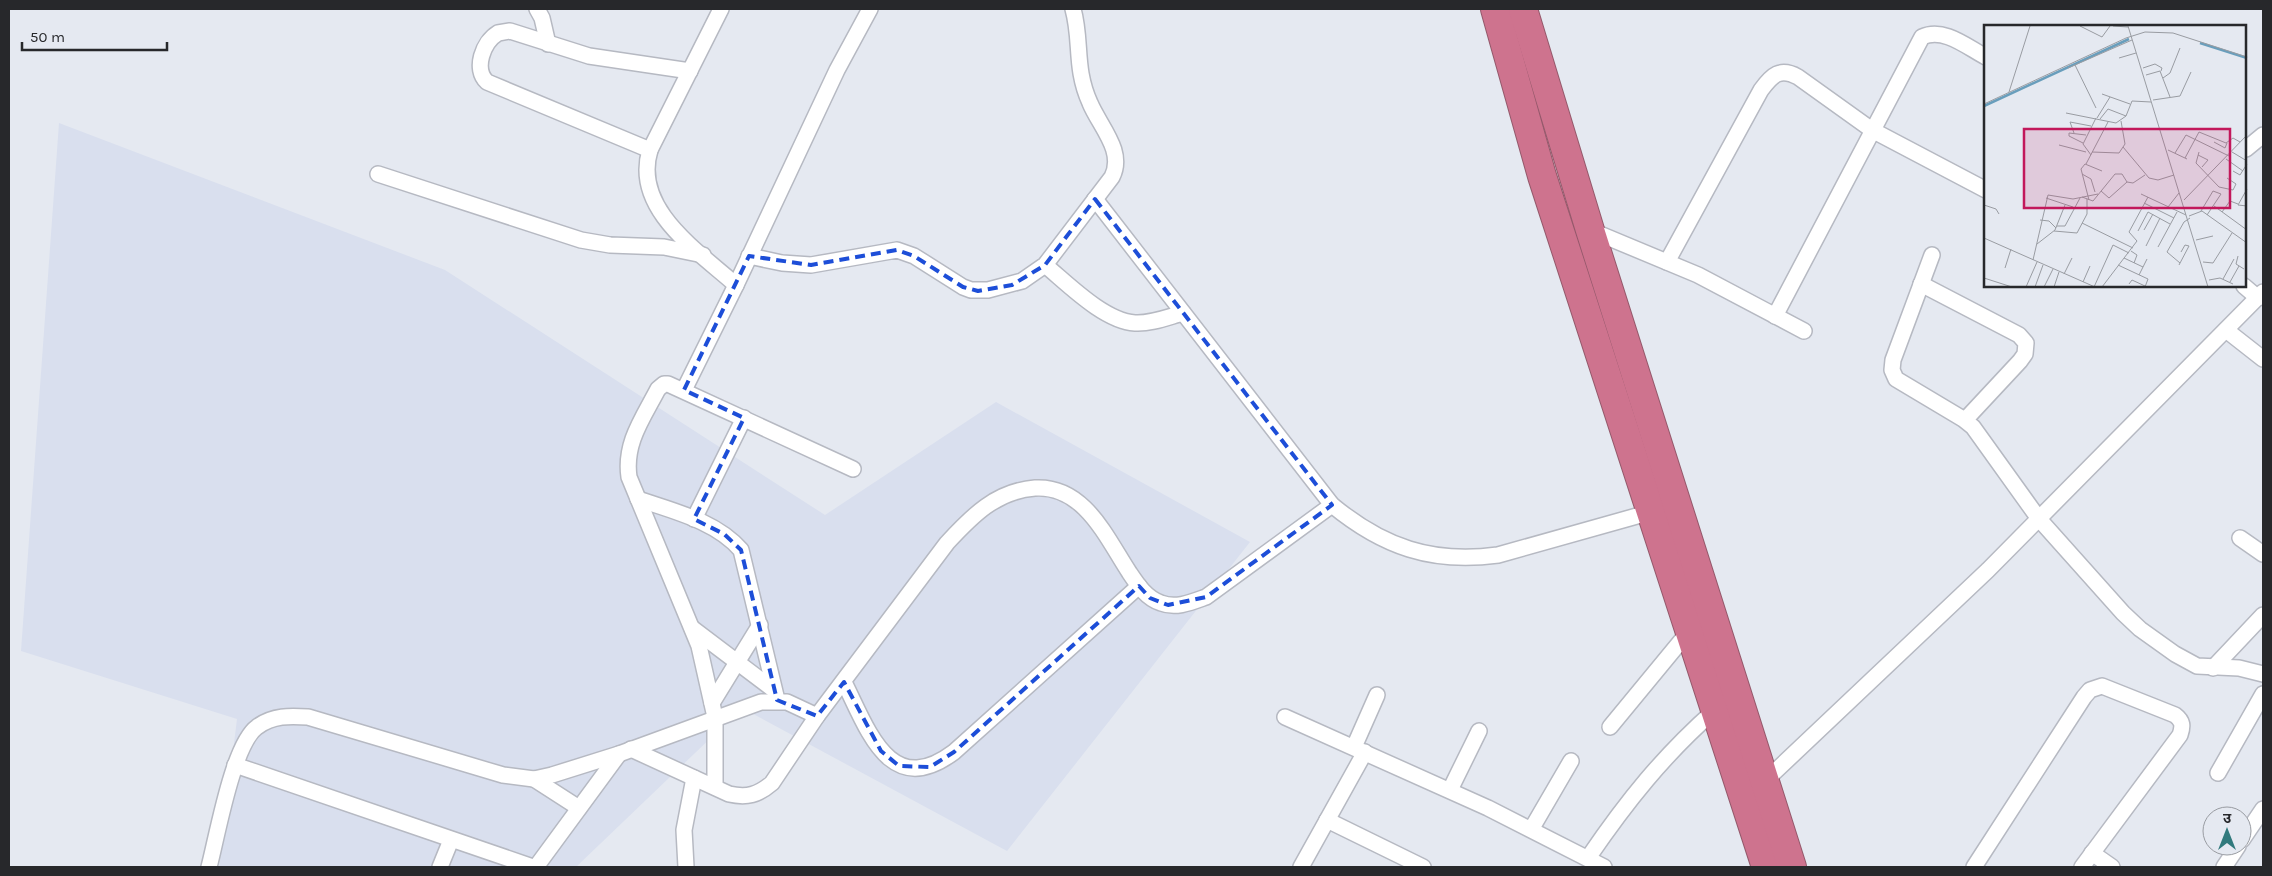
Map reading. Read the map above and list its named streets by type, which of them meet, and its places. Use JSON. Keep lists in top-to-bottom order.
{
  "scale_bar": "50 m",
  "north": "top"
}
